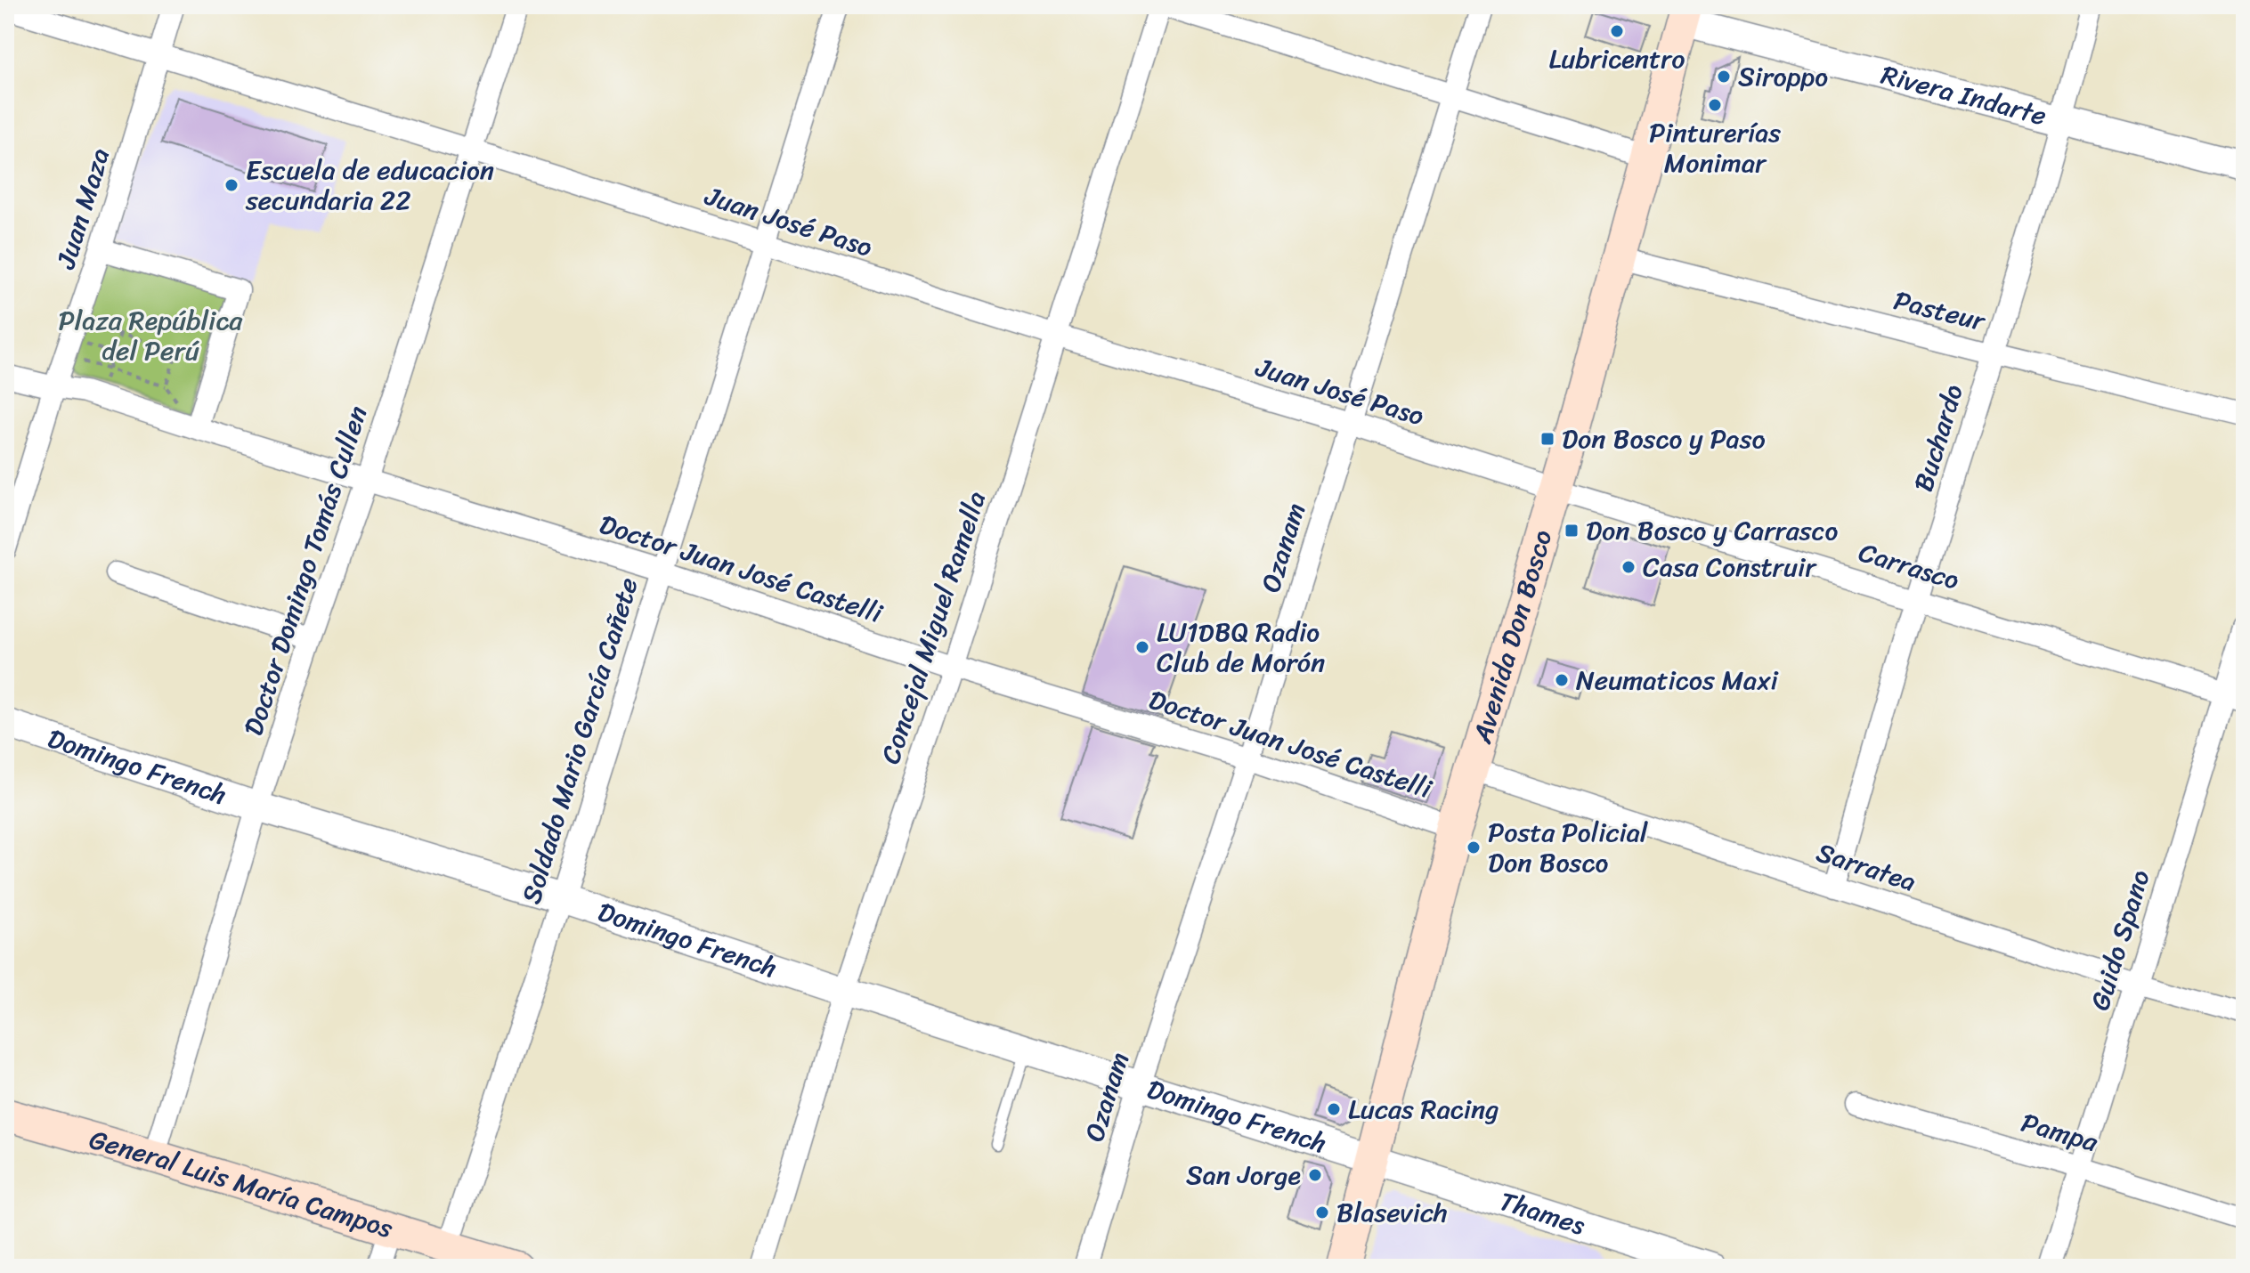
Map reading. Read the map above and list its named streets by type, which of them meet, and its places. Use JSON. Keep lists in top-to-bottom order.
{
  "streets": {
    "main road": ["Avenida Don Bosco", "General Luis María Campos"],
    "street": [
      "Rivera Indarte",
      "Juan Maza",
      "Juan José Paso",
      "Pasteur",
      "Buchardo",
      "Ozanam",
      "Carrasco",
      "Doctor Juan José Castelli",
      "Doctor Domingo Tomás Cullen",
      "Concejal Miguel Ramella",
      "Soldado Mario García Cañete",
      "Domingo French",
      "Sarratea",
      "Guido Spano",
      "Pampa",
      "Thames"
    ]
  },
  "crossings": [
    ["Rivera Indarte", "Buchardo"],
    ["Rivera Indarte", "Avenida Don Bosco"],
    ["Juan Maza", "Juan José Paso"],
    ["Juan Maza", "Doctor Juan José Castelli"],
    ["Juan José Paso", "Ozanam"],
    ["Juan José Paso", "Carrasco"],
    ["Juan José Paso", "Doctor Domingo Tomás Cullen"],
    ["Juan José Paso", "Concejal Miguel Ramella"],
    ["Juan José Paso", "Avenida Don Bosco"],
    ["Juan José Paso", "Soldado Mario García Cañete"],
    ["Pasteur", "Buchardo"],
    ["Pasteur", "Avenida Don Bosco"],
    ["Buchardo", "Carrasco"],
    ["Buchardo", "Sarratea"],
    ["Ozanam", "Doctor Juan José Castelli"],
    ["Ozanam", "Domingo French"],
    ["Carrasco", "Avenida Don Bosco"],
    ["Carrasco", "Guido Spano"],
    ["Doctor Juan José Castelli", "Doctor Domingo Tomás Cullen"],
    ["Doctor Juan José Castelli", "Concejal Miguel Ramella"],
    ["Doctor Juan José Castelli", "Avenida Don Bosco"],
    ["Doctor Juan José Castelli", "Soldado Mario García Cañete"],
    ["Doctor Domingo Tomás Cullen", "Domingo French"],
    ["Doctor Domingo Tomás Cullen", "General Luis María Campos"],
    ["Concejal Miguel Ramella", "Domingo French"],
    ["Avenida Don Bosco", "Domingo French"],
    ["Avenida Don Bosco", "Sarratea"],
    ["Avenida Don Bosco", "Thames"],
    ["Soldado Mario García Cañete", "Domingo French"],
    ["Soldado Mario García Cañete", "General Luis María Campos"],
    ["Domingo French", "Thames"],
    ["Sarratea", "Guido Spano"],
    ["Guido Spano", "Pampa"]
  ],
  "parks": ["Plaza República del Perú"],
  "places": {
    "other": [
      "Lubricentro",
      "Siroppo",
      "Pinturerías Monimar",
      "Escuela de educacion secundaria 22",
      "Casa Construir",
      "LU1DBQ Radio Club de Morón",
      "Neumaticos Maxi",
      "Posta Policial Don Bosco",
      "Lucas Racing",
      "San Jorge",
      "Blasevich"
    ],
    "transit": ["Don Bosco y Paso", "Don Bosco y Carrasco"]
  }
}
